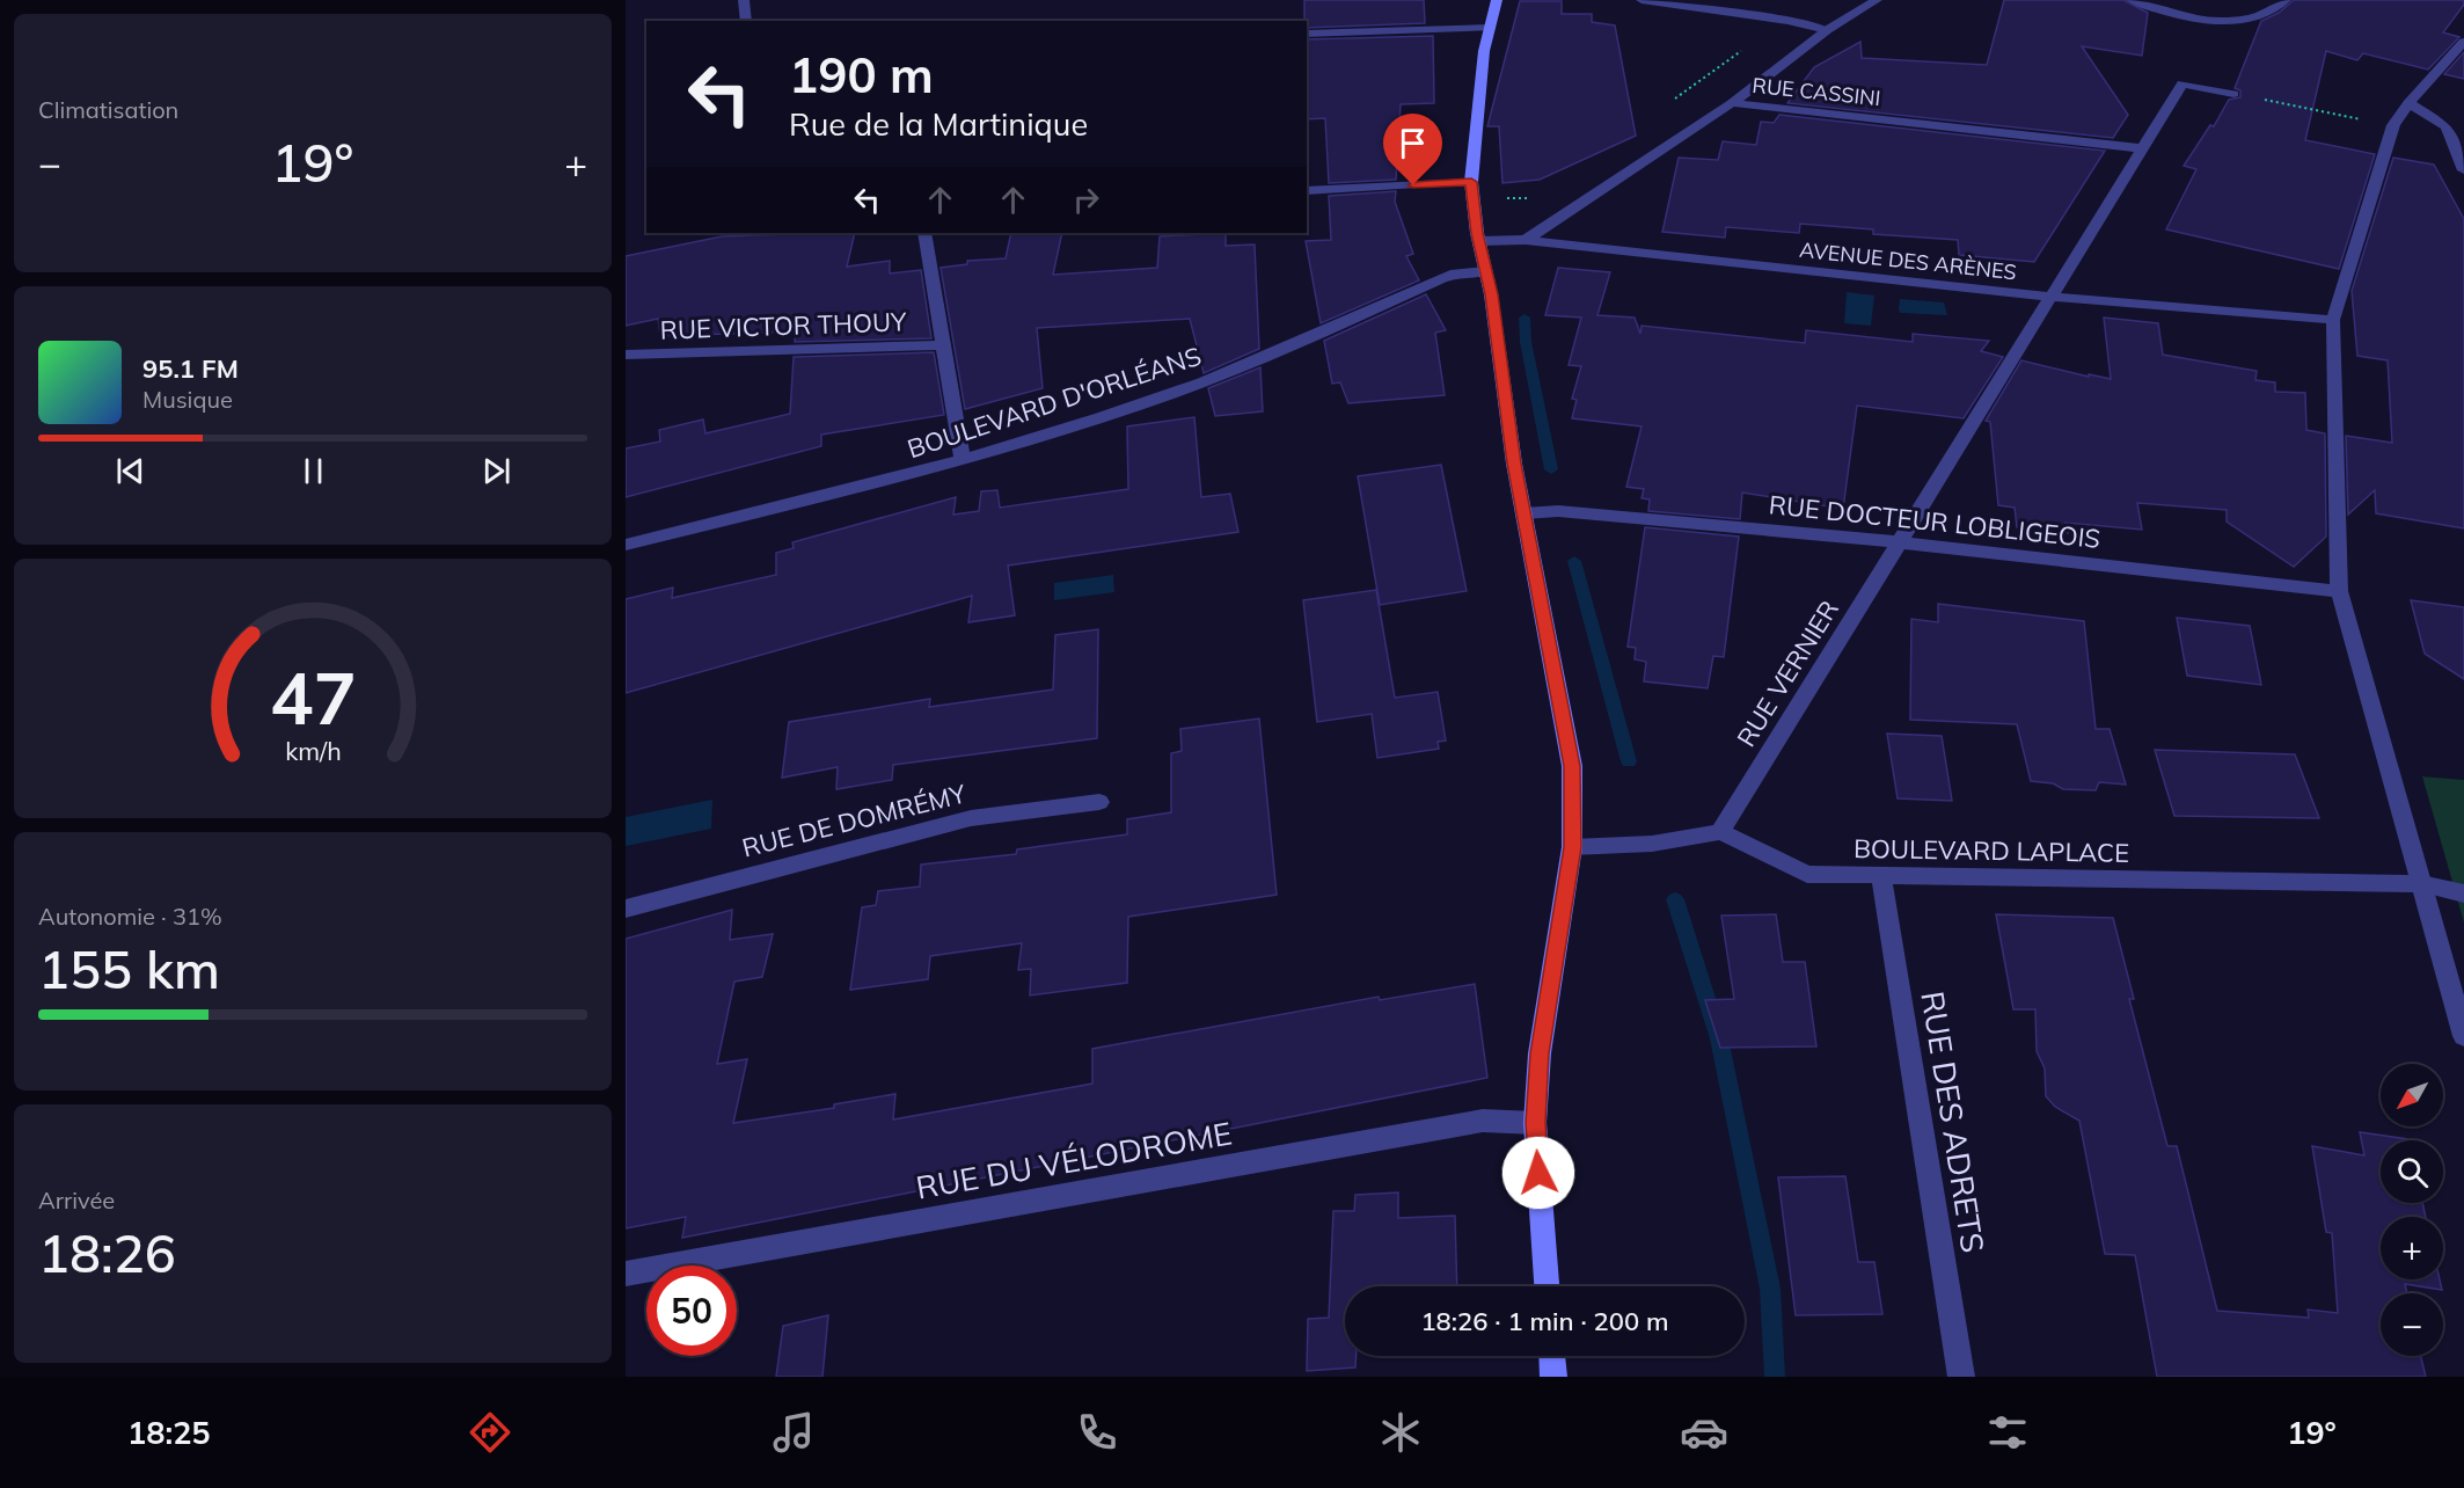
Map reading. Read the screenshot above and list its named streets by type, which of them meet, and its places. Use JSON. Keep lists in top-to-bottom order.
{
  "streets": {
    "street": [
      "RUE CASSINI",
      "AVENUE DES ARÈNES",
      "RUE VICTOR THOUY",
      "BOULEVARD D'ORLÉANS",
      "RUE DOCTEUR LOBLIGEOIS",
      "RUE VERNIER",
      "RUE DE DOMRÉMY",
      "BOULEVARD LAPLACE",
      "RUE DES ADRETS",
      "RUE DU VÉLODROME"
    ]
  },
  "crossings": [
    ["RUE CASSINI", "AVENUE DES ARÈNES"],
    ["RUE CASSINI", "RUE VERNIER"],
    ["AVENUE DES ARÈNES", "RUE VERNIER"],
    ["RUE DOCTEUR LOBLIGEOIS", "RUE VERNIER"],
    ["RUE VERNIER", "BOULEVARD LAPLACE"],
    ["BOULEVARD LAPLACE", "RUE DES ADRETS"]
  ],
  "north": "bottom left",
  "page": {
    "tile": [
      "Climatisation",
      ["Autonomie · 31%", "155 km"],
      ["Arrivée", "18:26"]
    ],
    "turn": ["190 m", "Rue de la Martinique"],
    "heat": ["−", "19°", "+"],
    "song": ["95.1 FM", "Musique"],
    "map_buttons": ["+", "−"],
    "limit": "50",
    "trip": "18:26 · 1 min · 200 m",
    "tabs": ["18:25", "19°"],
    "gauge": ["47", "km/h"]
  }
}
